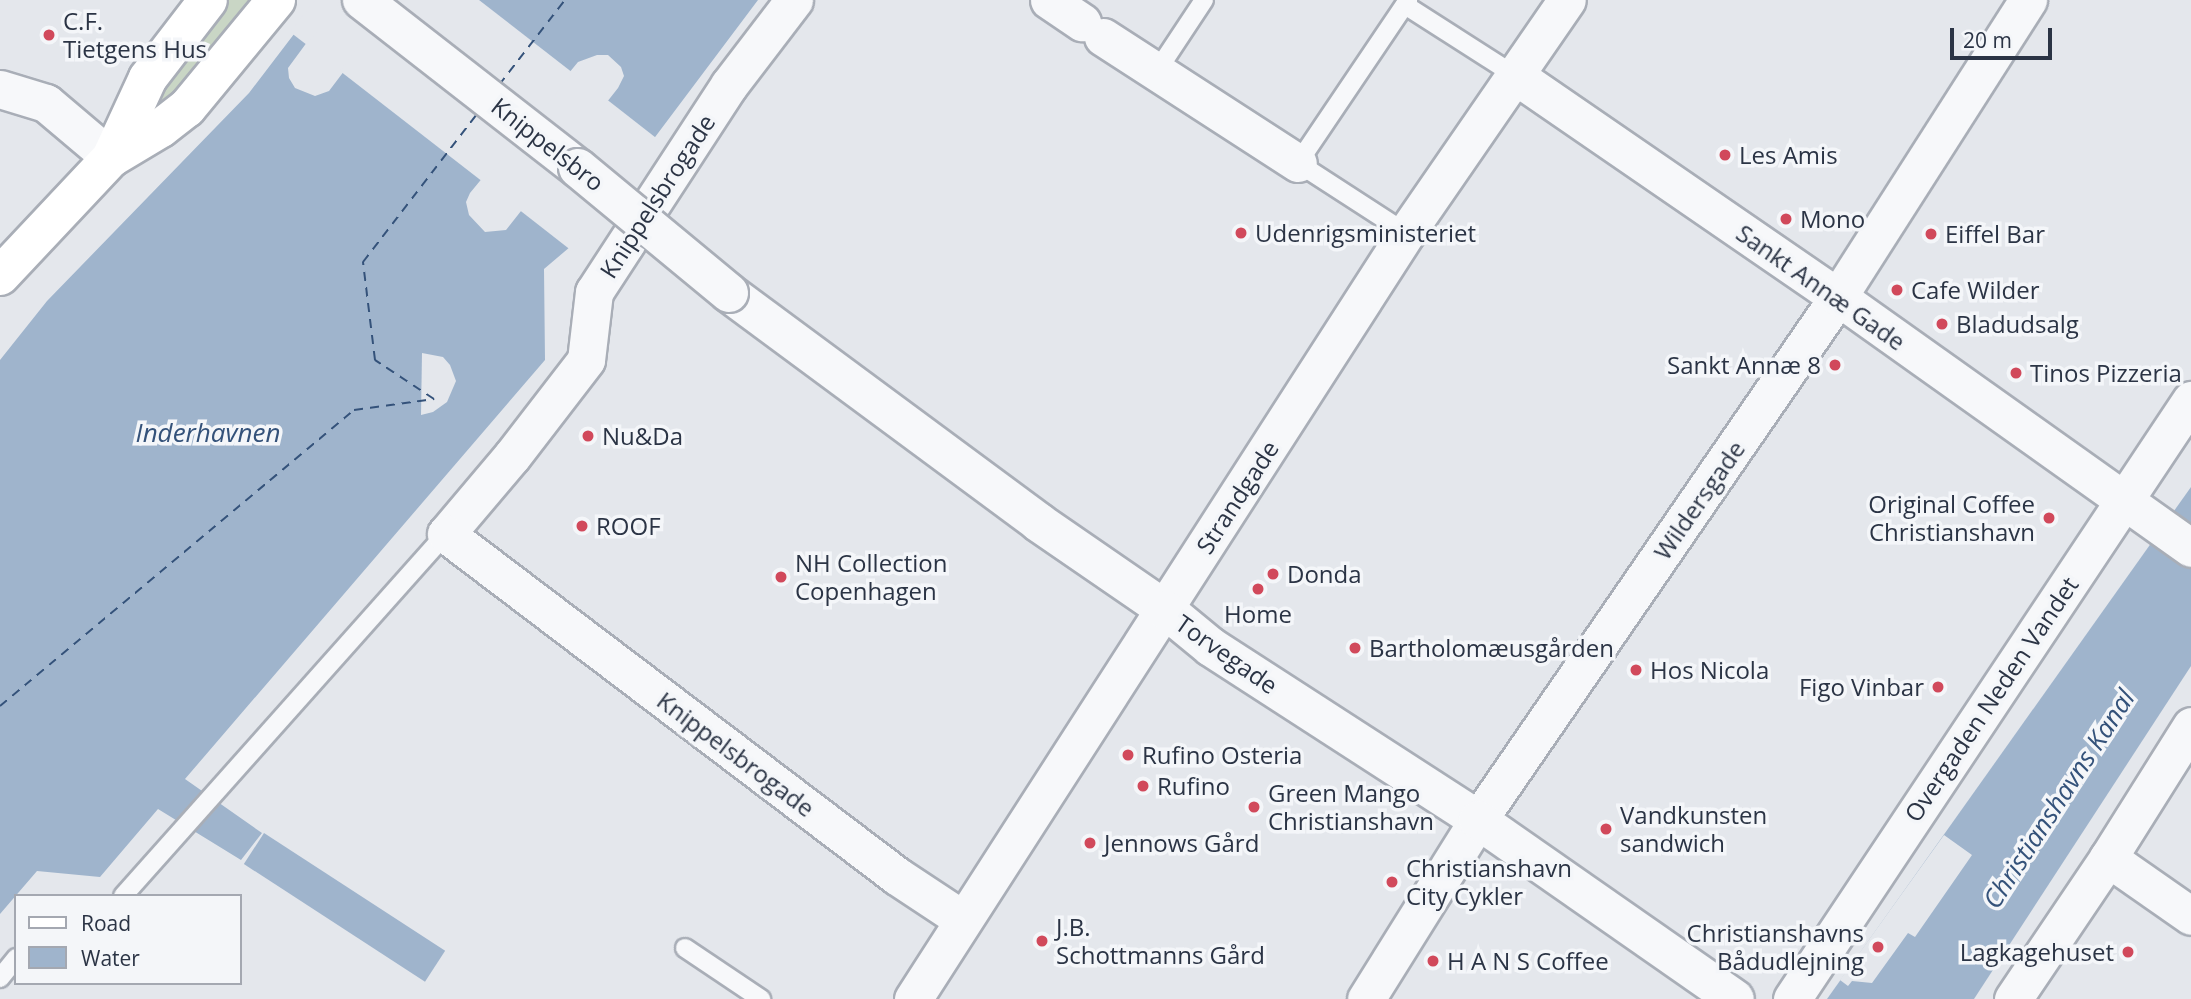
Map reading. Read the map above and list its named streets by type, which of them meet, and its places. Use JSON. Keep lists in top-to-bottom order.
{
  "streets": {
    "street": [
      "Knippelsbro",
      "Knippelsbrogade",
      "Sankt Annæ Gade",
      "Strandgade",
      "Wildersgade",
      "Torvegade",
      "Overgaden Neden Vandet"
    ]
  },
  "crossings": [
    ["Knippelsbro", "Torvegade"],
    ["Knippelsbrogade", "Strandgade"],
    ["Sankt Annæ Gade", "Strandgade"],
    ["Sankt Annæ Gade", "Wildersgade"],
    ["Sankt Annæ Gade", "Overgaden Neden Vandet"],
    ["Strandgade", "Torvegade"],
    ["Wildersgade", "Torvegade"]
  ],
  "water": ["Inderhavnen", "Christianshavns Kanal"],
  "places": [
    "C.F. Tietgens Hus",
    "Les Amis",
    "Mono",
    "Udenrigsministeriet",
    "Eiffel Bar",
    "Cafe Wilder",
    "Bladudsalg",
    "Sankt Annæ 8",
    "Tinos Pizzeria",
    "Nu&Da",
    "Original Coffee Christianshavn",
    "ROOF",
    "Donda",
    "NH Collection Copenhagen",
    "Home",
    "Bartholomæusgården",
    "Hos Nicola",
    "Figo Vinbar",
    "Rufino Osteria",
    "Rufino",
    "Green Mango Christianshavn",
    "Vandkunsten sandwich",
    "Jennows Gård",
    "Christianshavn City Cykler",
    "J.B. Schottmanns Gård",
    "Christianshavns Bådudlejning",
    "Lagkagehuset",
    "H A N S Coffee"
  ],
  "legend": ["Road", "Water"],
  "scale_bar": "20 m"
}
